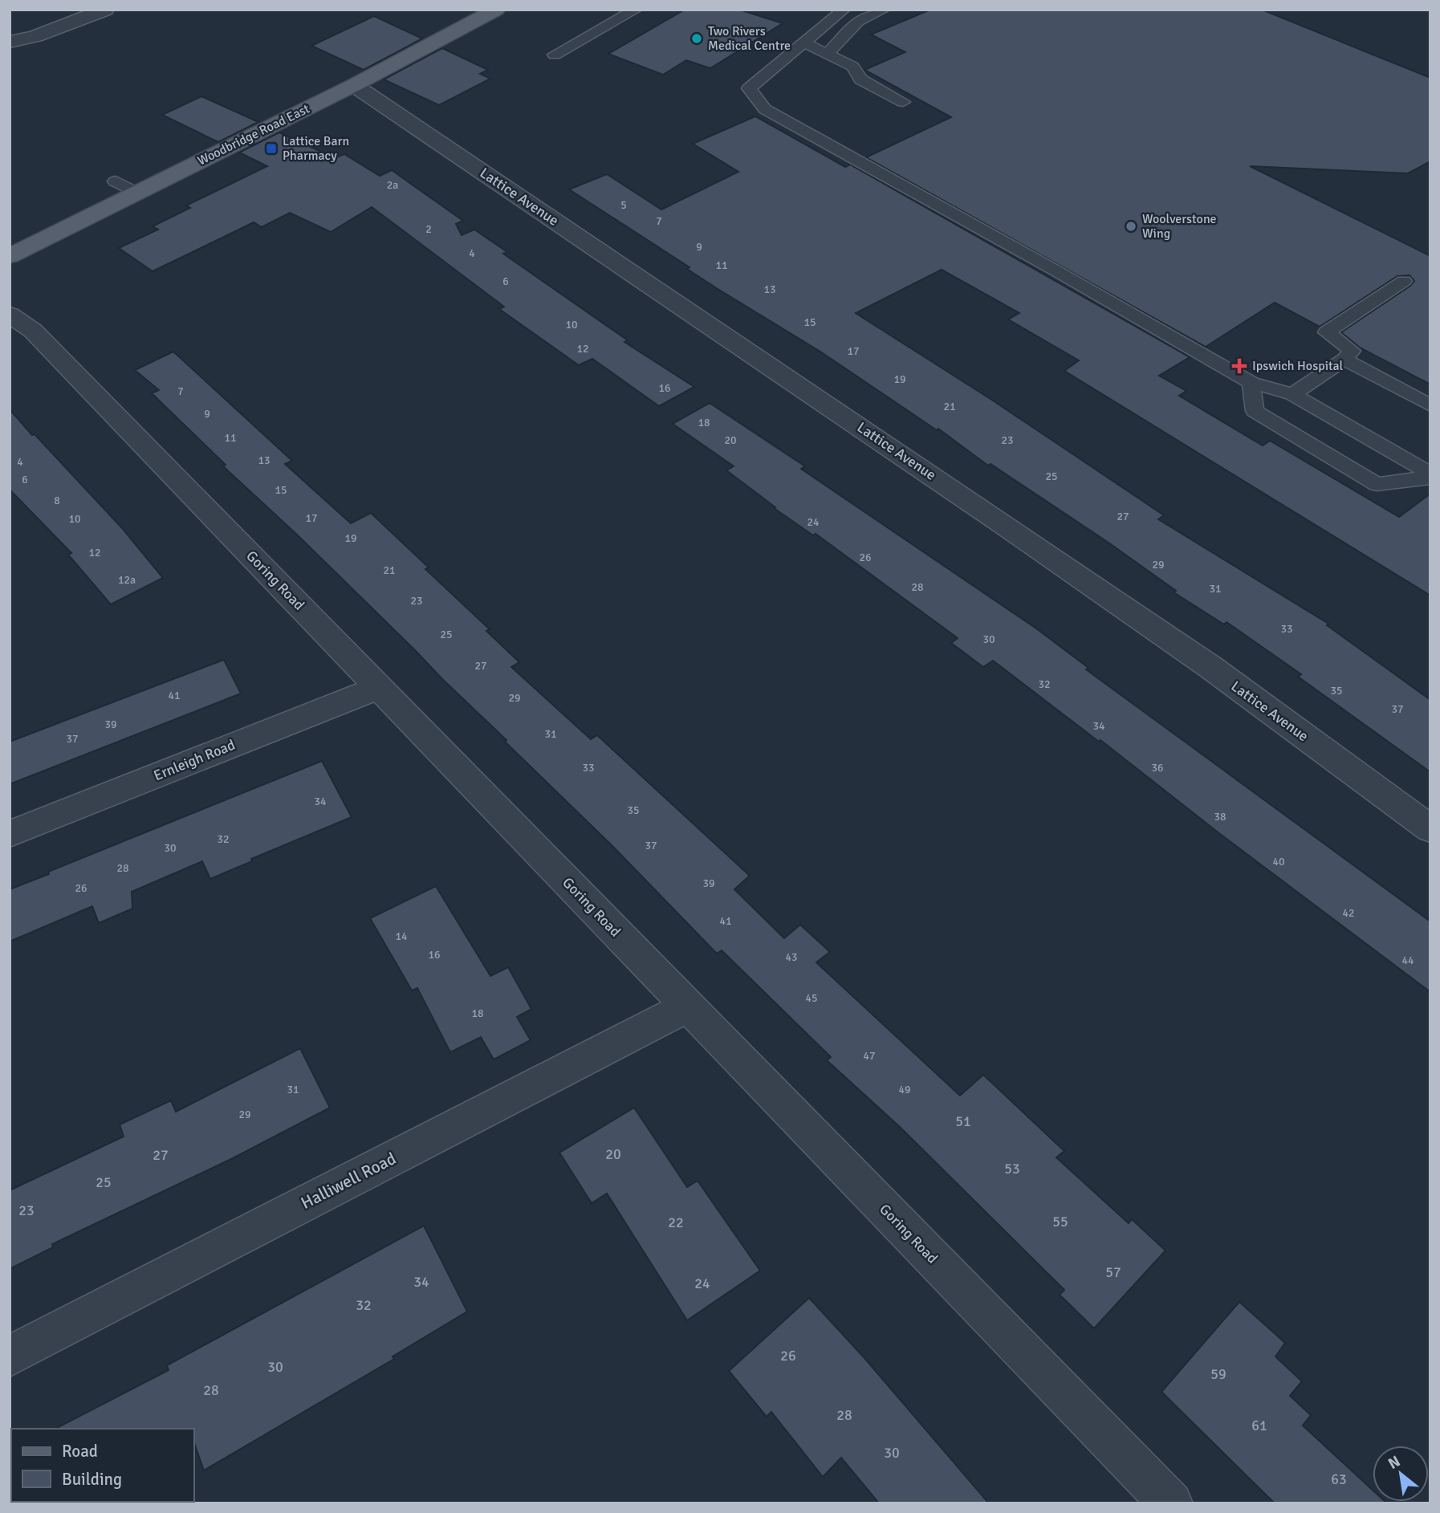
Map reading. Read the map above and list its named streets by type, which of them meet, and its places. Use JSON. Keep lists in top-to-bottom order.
{
  "streets": {
    "main road": ["Woodbridge Road East"],
    "street": [
      "Lattice Avenue",
      "Goring Road",
      "Ernleigh Road",
      "Halliwell Road"
    ]
  },
  "crossings": [
    ["Woodbridge Road East", "Lattice Avenue"],
    ["Goring Road", "Ernleigh Road"],
    ["Goring Road", "Halliwell Road"]
  ],
  "places": {
    "other": ["Two Rivers Medical Centre", "Woolverstone Wing"],
    "transit": ["Lattice Barn Pharmacy"],
    "health": ["Ipswich Hospital"]
  },
  "house_numbers": [
    "2a",
    "5",
    "7",
    "2",
    "9",
    "4",
    "11",
    "6",
    "13",
    "15",
    "10",
    "12",
    "17",
    "19",
    "16",
    "7",
    "21",
    "9",
    "18",
    "11",
    "20",
    "23",
    "13",
    "4",
    "25",
    "6",
    "15",
    "8",
    "27",
    "17",
    "10",
    "24",
    "19",
    "12",
    "26",
    "29",
    "21",
    "12a",
    "28",
    "31",
    "23",
    "33",
    "25",
    "30",
    "27",
    "32",
    "35",
    "41",
    "29",
    "37",
    "39",
    "34",
    "31",
    "37",
    "33",
    "36",
    "34",
    "35",
    "38",
    "32",
    "37",
    "30",
    "40",
    "28",
    "39",
    "26",
    "42",
    "41",
    "14",
    "16",
    "43",
    "44",
    "45",
    "18",
    "47",
    "31",
    "49",
    "29",
    "51",
    "20",
    "27",
    "53",
    "25",
    "23",
    "55",
    "22",
    "57",
    "34",
    "24",
    "32",
    "26",
    "30",
    "59",
    "28",
    "28",
    "61",
    "30",
    "63"
  ],
  "legend": ["Road", "Building"],
  "north": "top left"
}
